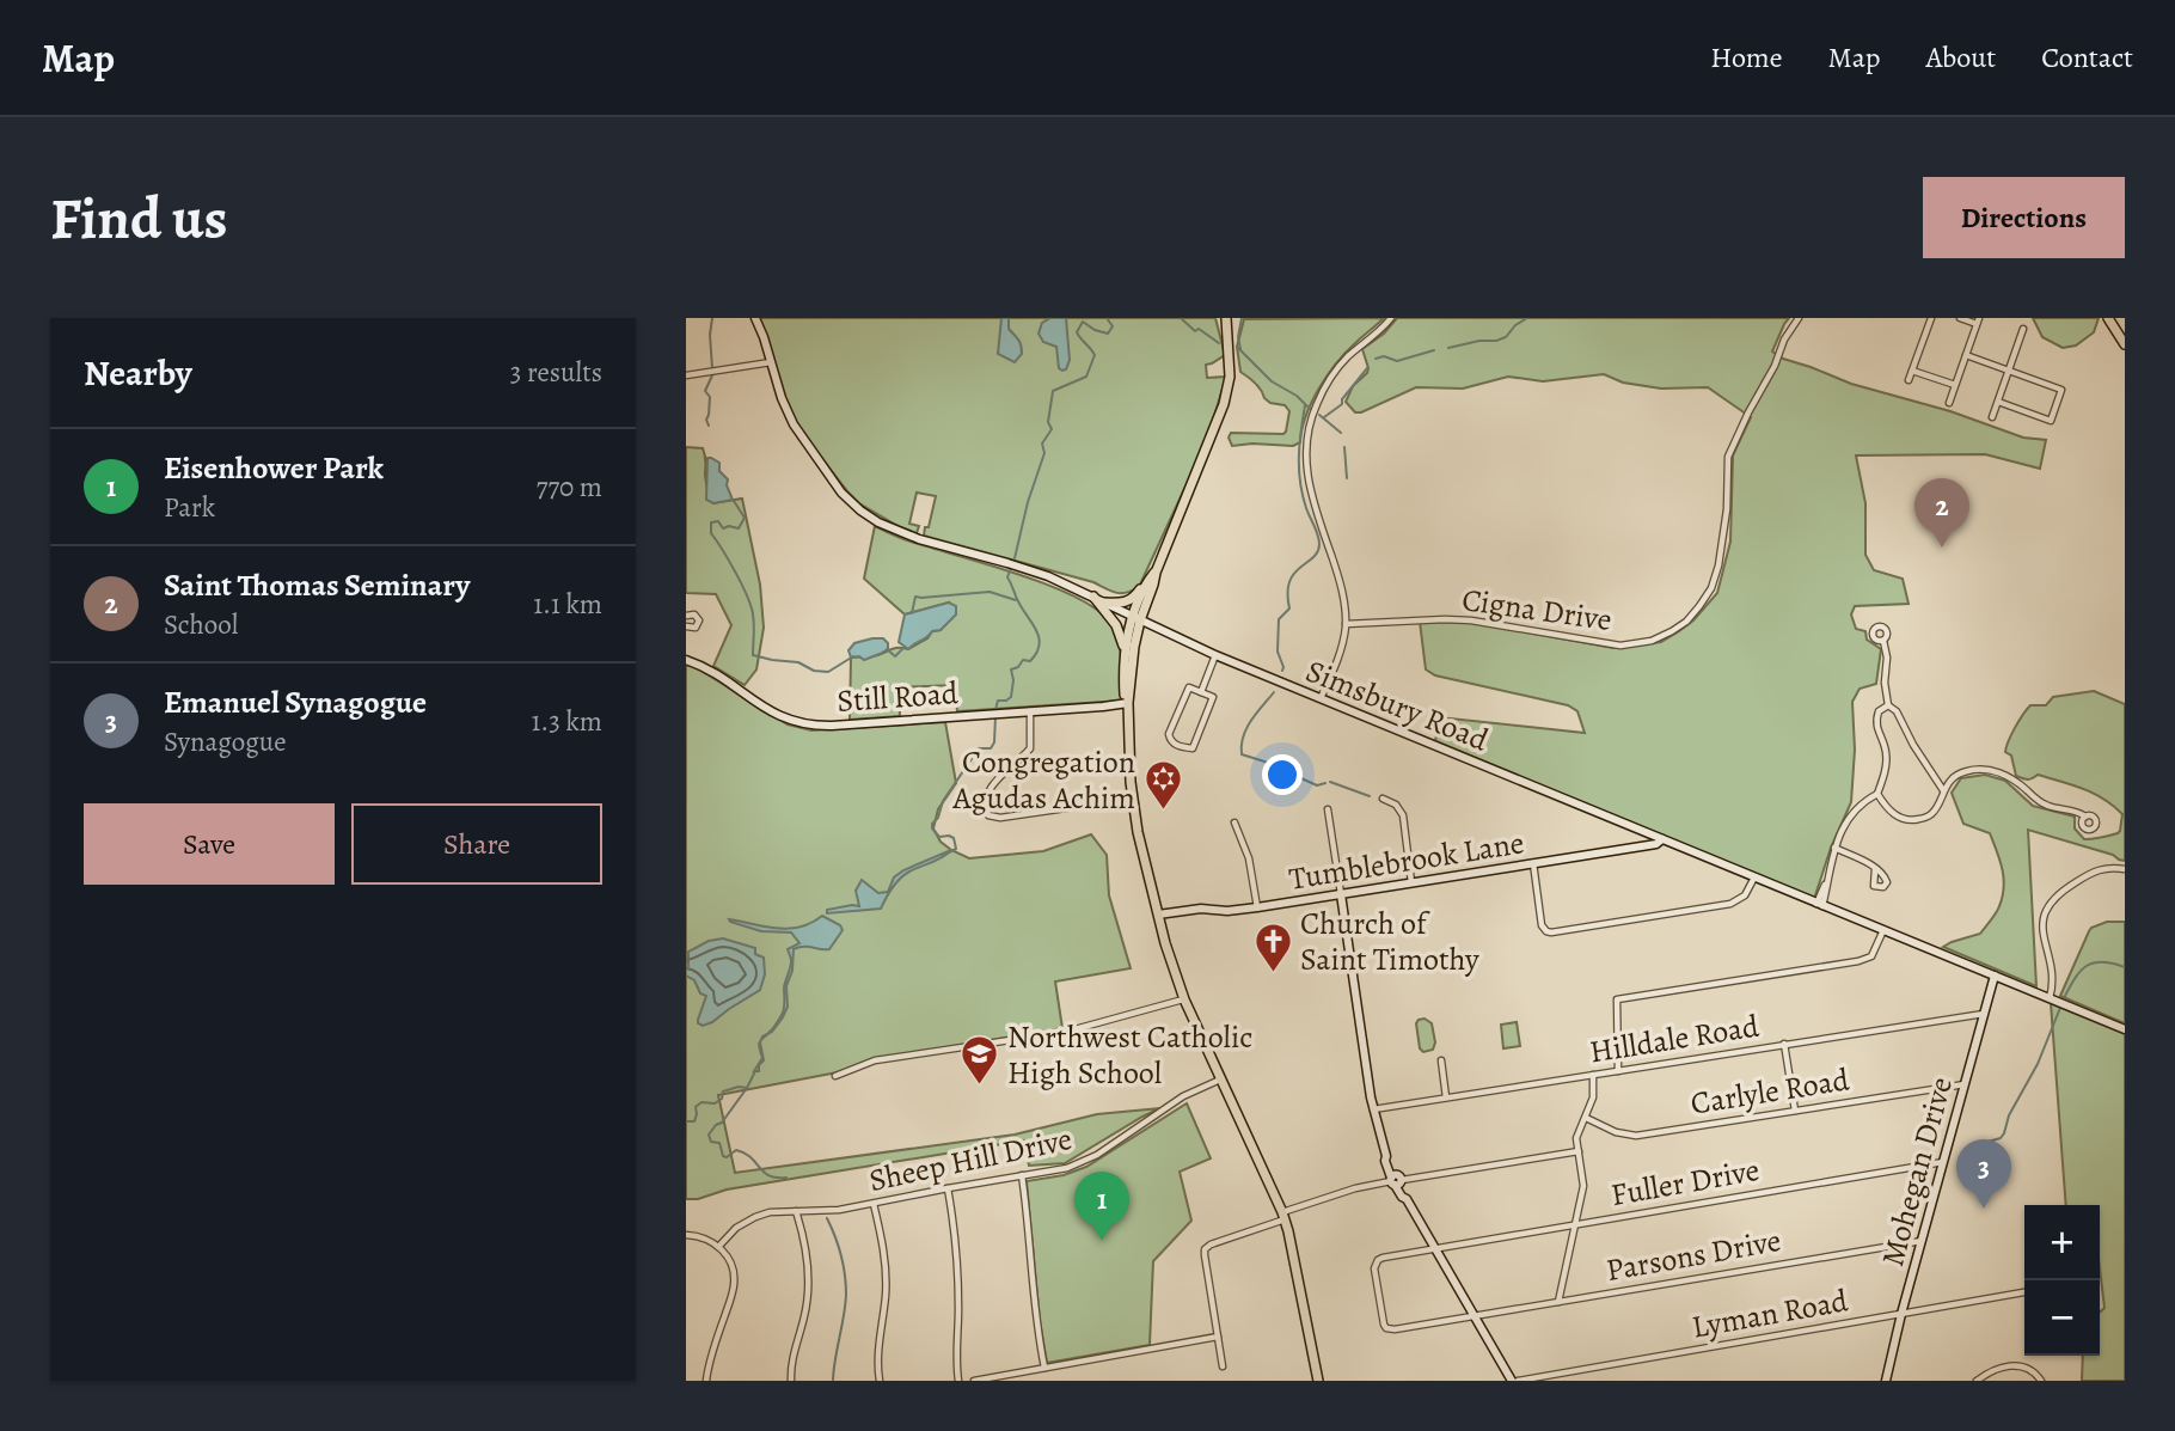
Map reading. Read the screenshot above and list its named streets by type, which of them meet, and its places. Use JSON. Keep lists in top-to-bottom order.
{
  "streets": {
    "street": [
      "Cigna Drive",
      "Still Road",
      "Simsbury Road",
      "Tumblebrook Lane",
      "Hilldale Road",
      "Carlyle Road",
      "Sheep Hill Drive",
      "Mohegan Drive",
      "Fuller Drive",
      "Parsons Drive",
      "Lyman Road"
    ]
  },
  "crossings": [
    ["Simsbury Road", "Tumblebrook Lane"],
    ["Simsbury Road", "Mohegan Drive"],
    ["Hilldale Road", "Mohegan Drive"],
    ["Carlyle Road", "Mohegan Drive"],
    ["Mohegan Drive", "Fuller Drive"],
    ["Mohegan Drive", "Parsons Drive"],
    ["Mohegan Drive", "Lyman Road"],
    ["Fuller Drive", "Parsons Drive"]
  ],
  "places": {
    "synagogue": ["Congregation Agudas Achim"],
    "church": ["Church of Saint Timothy"],
    "school or university": ["Northwest Catholic High School"]
  },
  "page": {
    "header": "Map",
    "nav": [
      "Home",
      "Map",
      "About",
      "Contact"
    ],
    "buttons": [
      "Directions",
      ["Save", "Share"]
    ],
    "title": "Find us",
    "heading": ["Nearby", "3 results"],
    "list": [
      {
        "mark": "1",
        "name": "Eisenhower Park",
        "note": "Park",
        "value": "770 m"
      },
      {
        "mark": "2",
        "name": "Saint Thomas Seminary",
        "note": "School",
        "value": "1.1 km"
      },
      {
        "mark": "3",
        "name": "Emanuel Synagogue",
        "note": "Synagogue",
        "value": "1.3 km"
      }
    ],
    "pins": ["2", "3", "1"],
    "map_buttons": ["+", "−"]
  }
}
